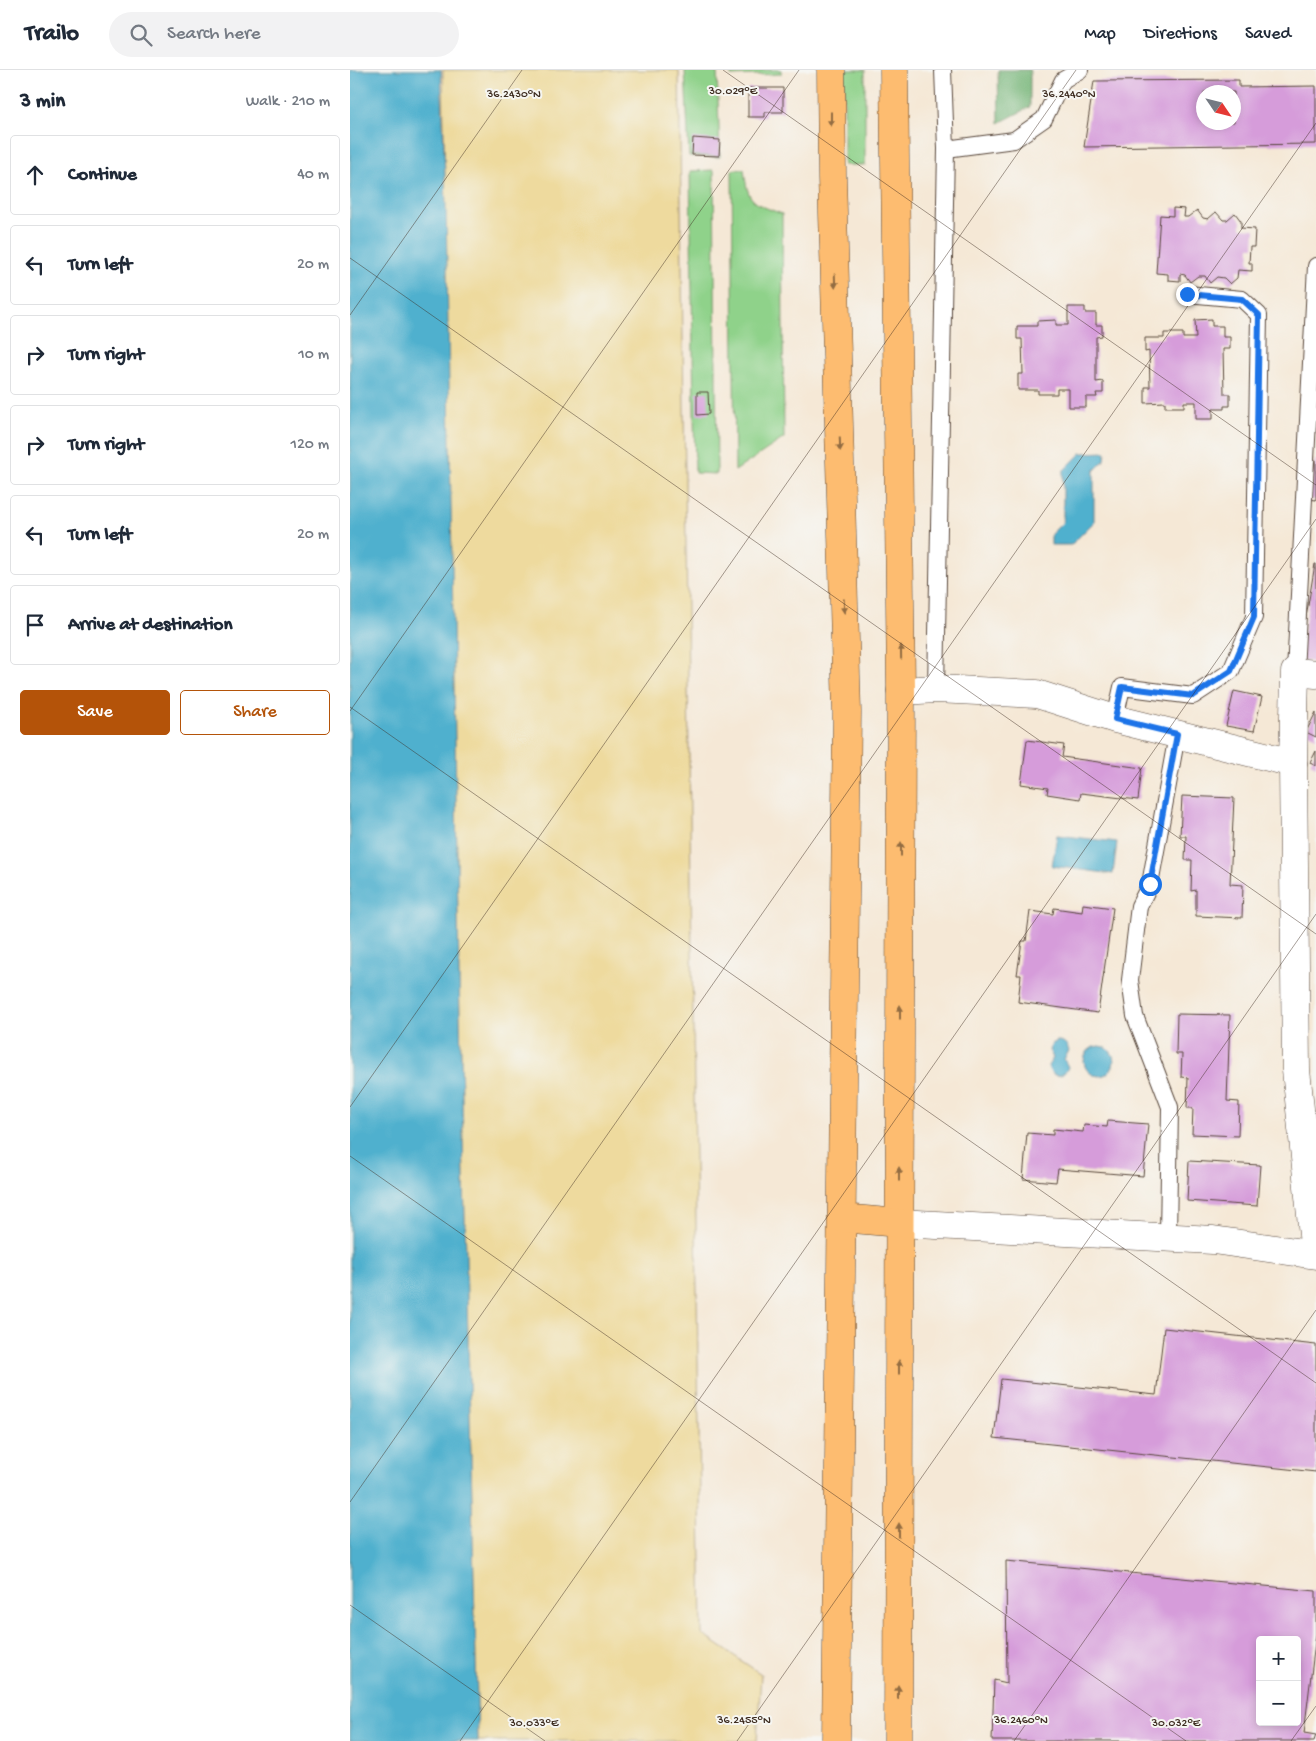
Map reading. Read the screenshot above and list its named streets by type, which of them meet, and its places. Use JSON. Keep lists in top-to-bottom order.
{
  "north": "bottom right",
  "page": {
    "header": "Trailo",
    "search": "Search here",
    "nav": ["Map", "Directions", "Saved"],
    "heading": ["3 min", "Walk · 210 m"],
    "list": [
      ["Continue", "40 m"],
      ["Turn left", "20 m"],
      ["Turn right", "10 m"],
      ["Turn right", "120 m"],
      ["Turn left", "20 m"],
      "Arrive at destination"
    ],
    "buttons": ["Save", "Share"],
    "map_buttons": ["+", "−"]
  },
  "coordinates": [
    "30.029°E",
    "36.2430°N",
    "36.2440°N",
    "36.2455°N",
    "36.2460°N",
    "30.033°E",
    "30.032°E"
  ]
}
